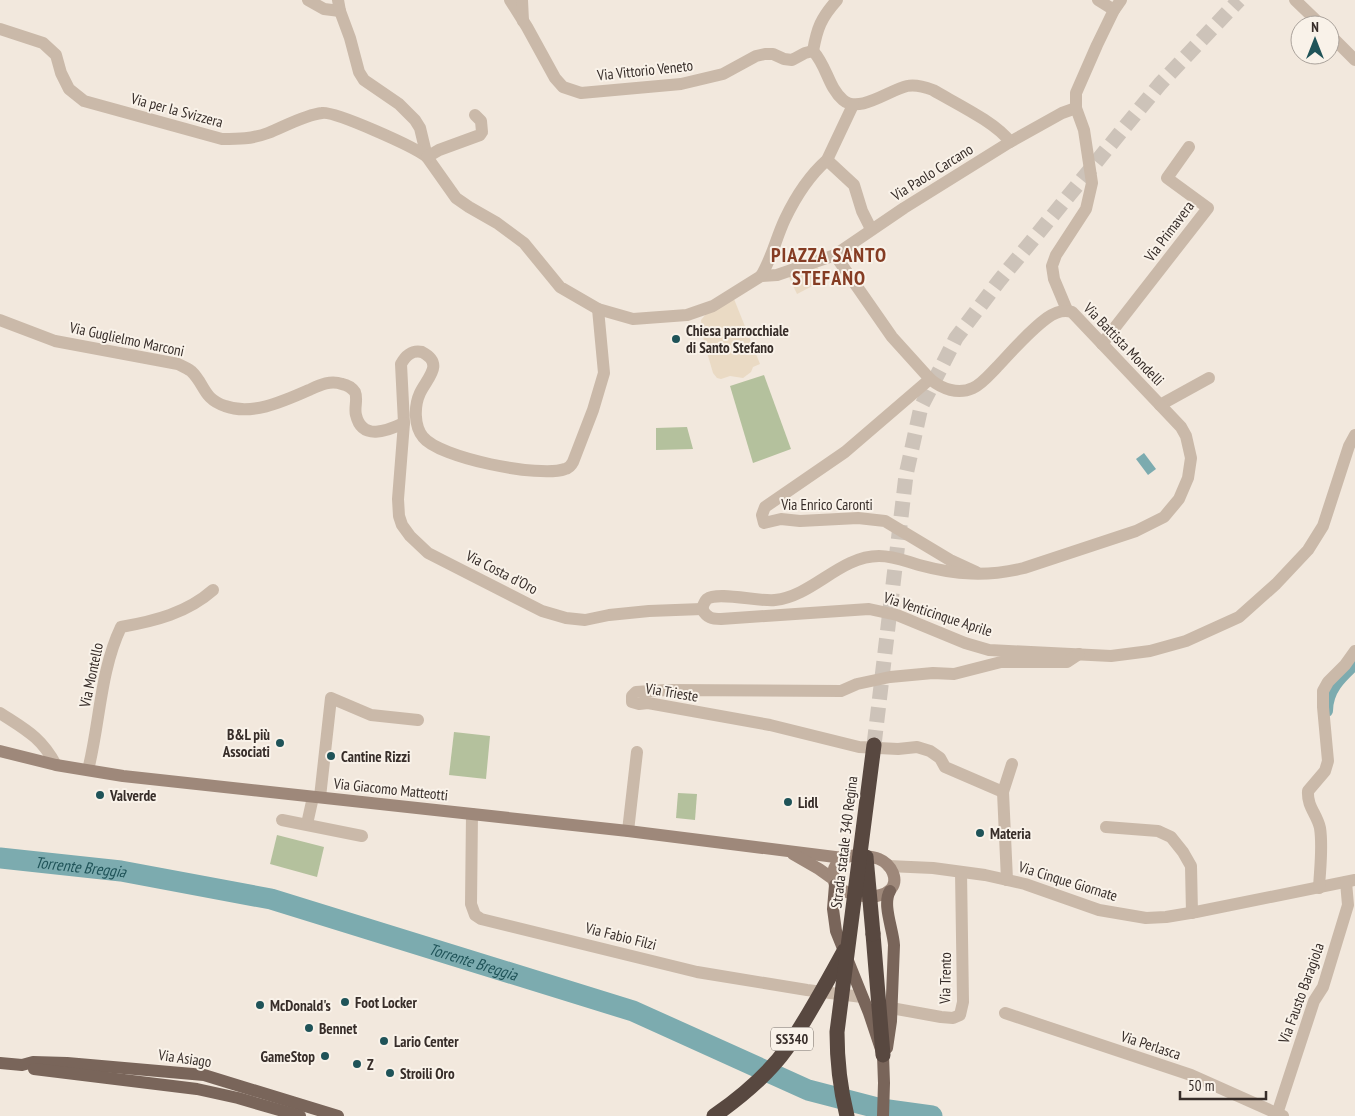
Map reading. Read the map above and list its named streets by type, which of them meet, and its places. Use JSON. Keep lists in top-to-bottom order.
{
  "streets": {
    "highway": ["Strada statale 340 Regina", "SS340"],
    "main road": ["Via Asiago"],
    "street": [
      "Via Vittorio Veneto",
      "Via per la Svizzera",
      "Via Paolo Carcano",
      "Via Primavera",
      "Via Guglielmo Marconi",
      "Via Battista Mondelli",
      "Via Enrico Caronti",
      "Via Costa d'Oro",
      "Via Venticinque Aprile",
      "Via Montello",
      "Via Trieste",
      "Via Giacomo Matteotti",
      "Via Cinque Giornate",
      "Via Fabio Filzi",
      "Via Trento",
      "Via Fausto Baragiola",
      "Via Perlasca"
    ]
  },
  "crossings": [
    ["Via Paolo Carcano", "Via Battista Mondelli"],
    ["Via Primavera", "Via Battista Mondelli"],
    ["Via Guglielmo Marconi", "Via Costa d'Oro"],
    ["Via Battista Mondelli", "Via Enrico Caronti"],
    ["Via Costa d'Oro", "Via Venticinque Aprile"],
    ["Via Venticinque Aprile", "Via Trieste"],
    ["Via Montello", "Via Giacomo Matteotti"],
    ["Via Giacomo Matteotti", "Via Cinque Giornate"],
    ["Via Giacomo Matteotti", "Via Fabio Filzi"],
    ["Strada statale 340 Regina", "SS340"],
    ["Via Cinque Giornate", "Via Trento"],
    ["Via Cinque Giornate", "Via Fausto Baragiola"],
    ["Via Fausto Baragiola", "Via Perlasca"]
  ],
  "districts": ["PIAZZA SANTO STEFANO"],
  "water": ["Torrente Breggia"],
  "places": [
    "Chiesa parrocchiale di Santo Stefano",
    "B&L più Associati",
    "Cantine Rizzi",
    "Valverde",
    "Lidl",
    "Materia",
    "Foot Locker",
    "McDonald's",
    "Bennet",
    "Lario Center",
    "GameStop",
    "Z",
    "Stroili Oro"
  ],
  "scale_bar": "50 m",
  "north": "top"
}
